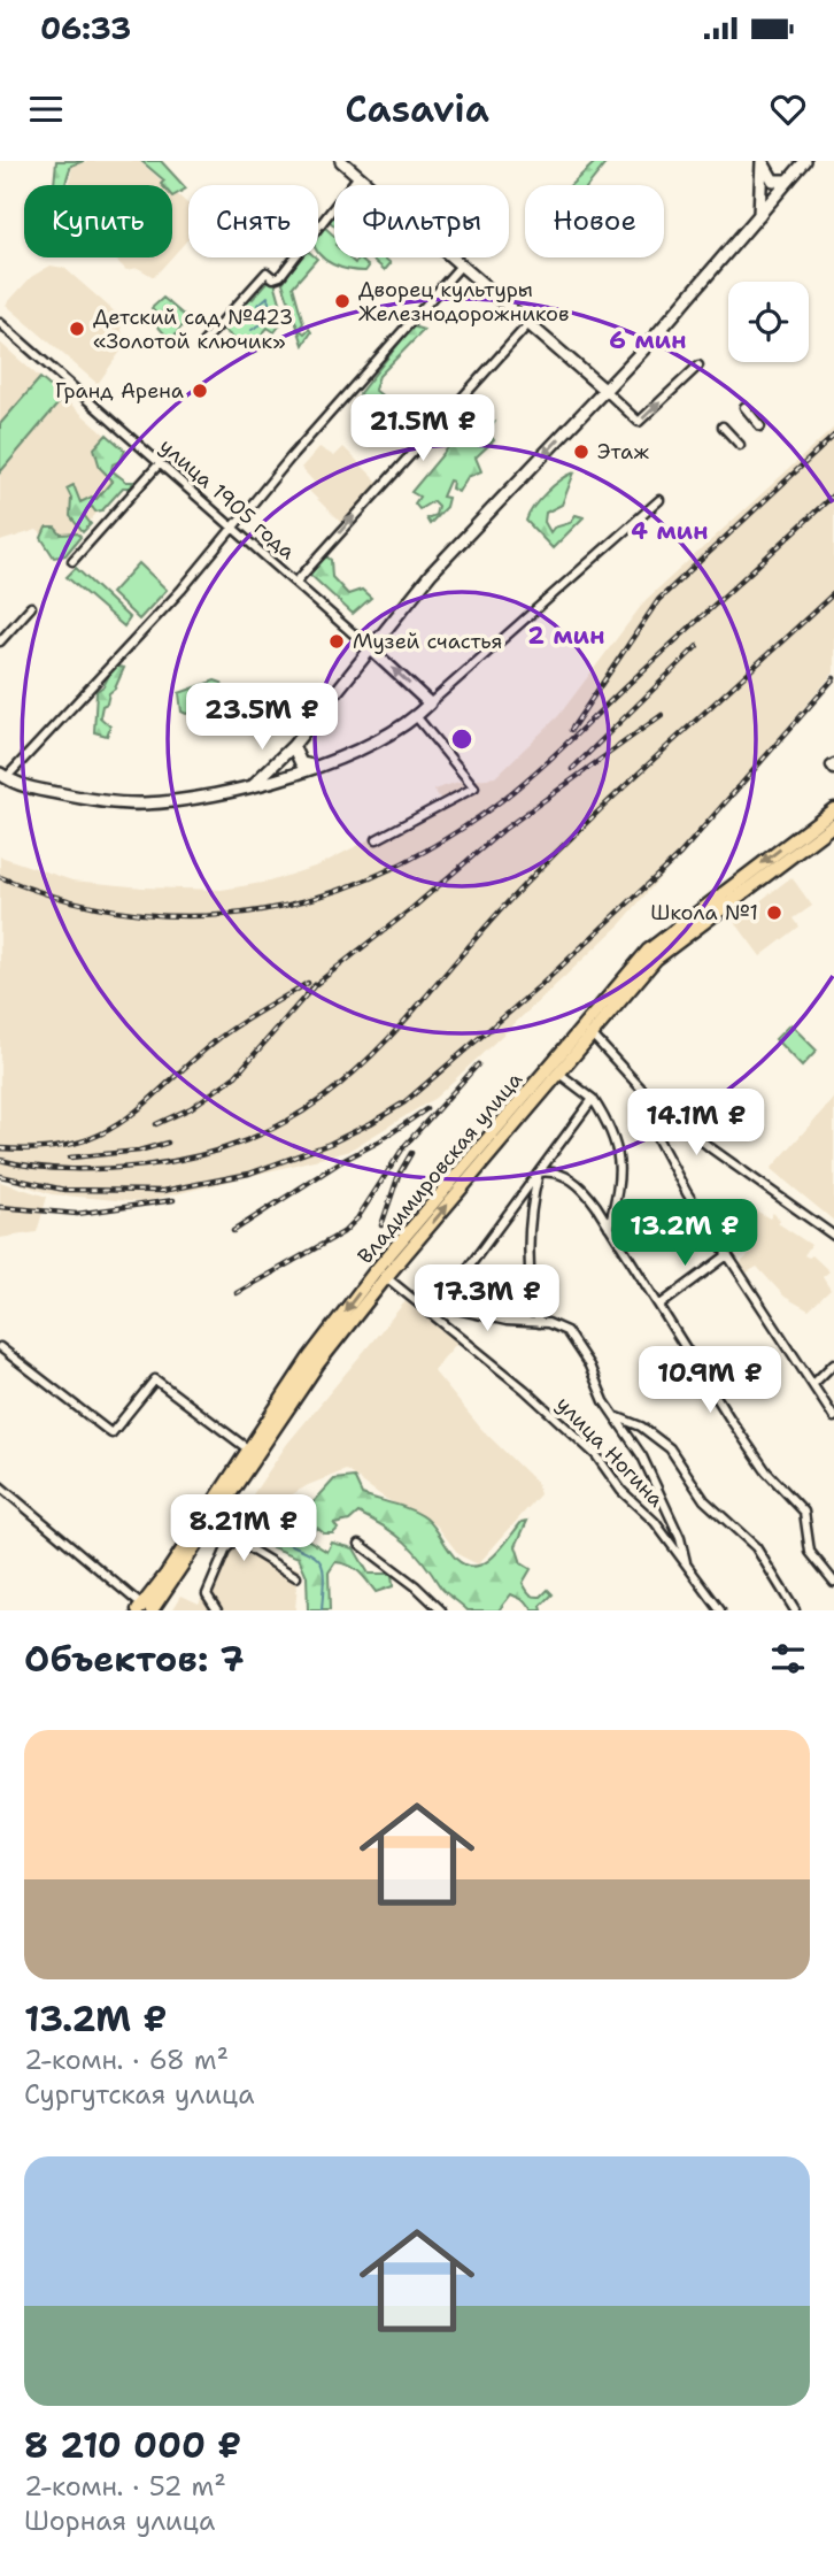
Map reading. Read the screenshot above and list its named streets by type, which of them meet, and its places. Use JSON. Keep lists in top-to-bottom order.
{
  "streets": {
    "main road": ["Владимировская улица"],
    "street": ["улица 1905 года", "улица Ногина"]
  },
  "crossings": [
    ["Владимировская улица", "улица Ногина"]
  ],
  "places": [
    "Дворец культуры Железнодорожников",
    "Детский сад №423 «Золотой ключик»",
    "Гранд Арена",
    "Этаж",
    "Музей счастья",
    "Школа №1"
  ],
  "page": {
    "status": "06:33",
    "header": "Casavia",
    "chip": [
      "Купить",
      "Снять",
      "Фильтры",
      "Новое"
    ],
    "price": [
      "21.5M ₽",
      "23.5M ₽",
      "14.1M ₽",
      "13.2M ₽",
      "17.3M ₽",
      "10.9M ₽",
      "8.21M ₽"
    ],
    "heading": "Объектов: 7",
    "list": [
      {
        "name": "13.2M ₽",
        "note": "2-комн. · 68 m² · Сургутская улица"
      },
      {
        "name": "8 210 000 ₽",
        "note": "2-комн. · 52 m² · Шорная улица"
      }
    ]
  },
  "rings": ["6 мин", "4 мин", "2 мин"]
}
